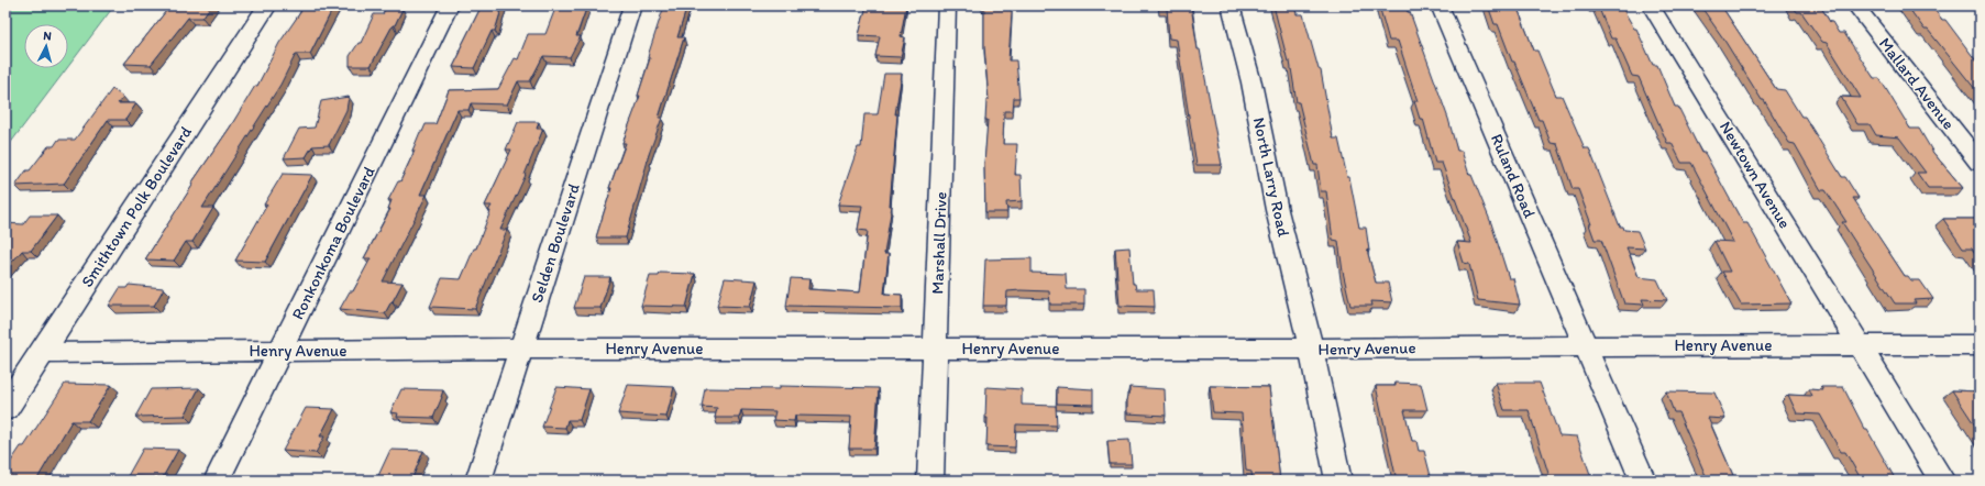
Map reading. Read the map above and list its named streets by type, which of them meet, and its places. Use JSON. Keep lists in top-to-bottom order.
{
  "streets": {
    "street": [
      "Mallard Avenue",
      "Newtown Avenue",
      "Ruland Road",
      "North Larry Road",
      "Smithtown Polk Boulevard",
      "Ronkonkoma Boulevard",
      "Selden Boulevard",
      "Marshall Drive",
      "Henry Avenue"
    ]
  },
  "crossings": [
    ["Newtown Avenue", "Henry Avenue"],
    ["Ruland Road", "Henry Avenue"],
    ["North Larry Road", "Henry Avenue"],
    ["Smithtown Polk Boulevard", "Henry Avenue"],
    ["Ronkonkoma Boulevard", "Henry Avenue"],
    ["Selden Boulevard", "Henry Avenue"],
    ["Marshall Drive", "Henry Avenue"]
  ],
  "north": "top"
}
